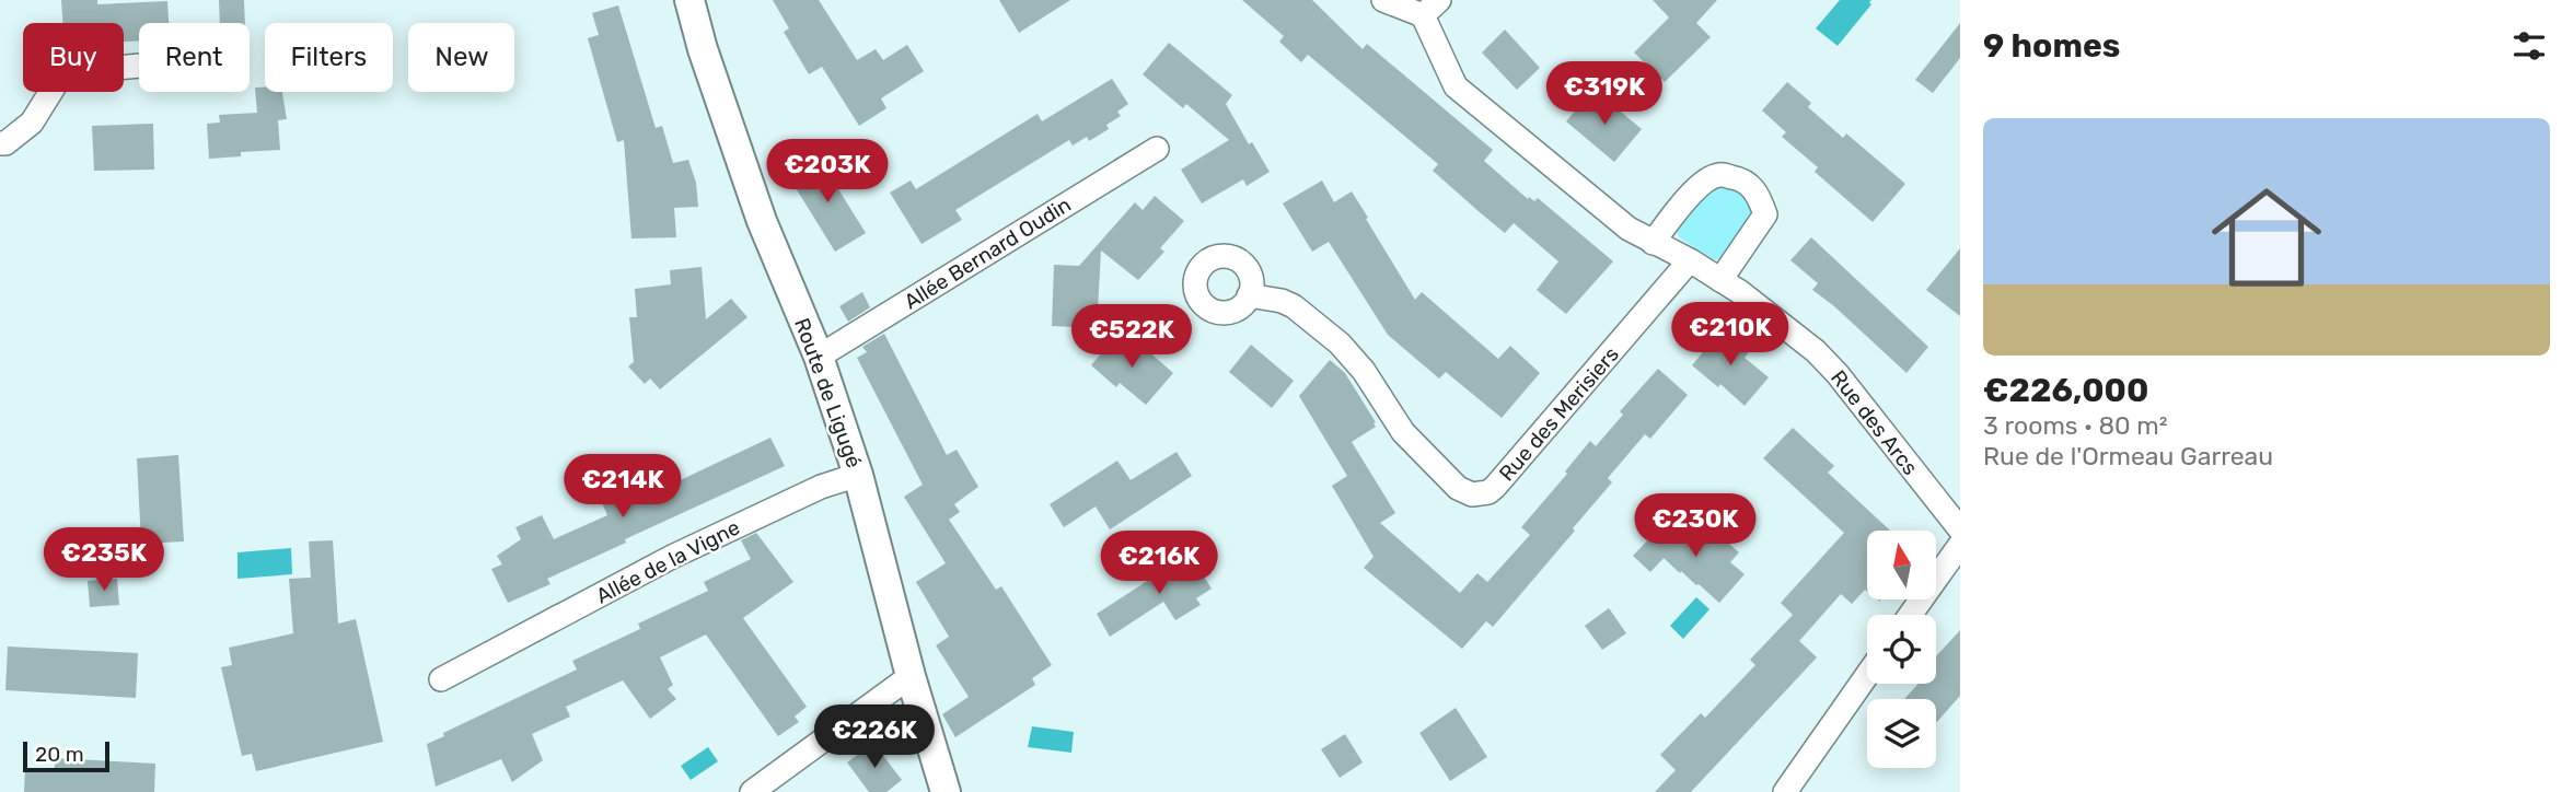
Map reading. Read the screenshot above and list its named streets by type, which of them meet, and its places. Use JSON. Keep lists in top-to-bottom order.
{
  "streets": {
    "street": [
      "Allée Bernard Oudin",
      "Route de Ligugé",
      "Rue des Merisiers",
      "Rue des Arcs",
      "Allée de la Vigne"
    ]
  },
  "crossings": [
    ["Allée Bernard Oudin", "Route de Ligugé"],
    ["Route de Ligugé", "Allée de la Vigne"],
    ["Rue des Merisiers", "Rue des Arcs"]
  ],
  "scale_bar": "20 m",
  "north": "top",
  "page": {
    "heading": "9 homes",
    "chip": [
      "Buy",
      "Rent",
      "Filters",
      "New"
    ],
    "price": [
      "€319K",
      "€203K",
      "€210K",
      "€522K",
      "€214K",
      "€230K",
      "€235K",
      "€216K",
      "€226K"
    ],
    "list": [
      {
        "name": "€226,000",
        "note": "3 rooms · 80 m² · Rue de l'Ormeau Garreau"
      }
    ],
    "scale": "20 m"
  }
}
